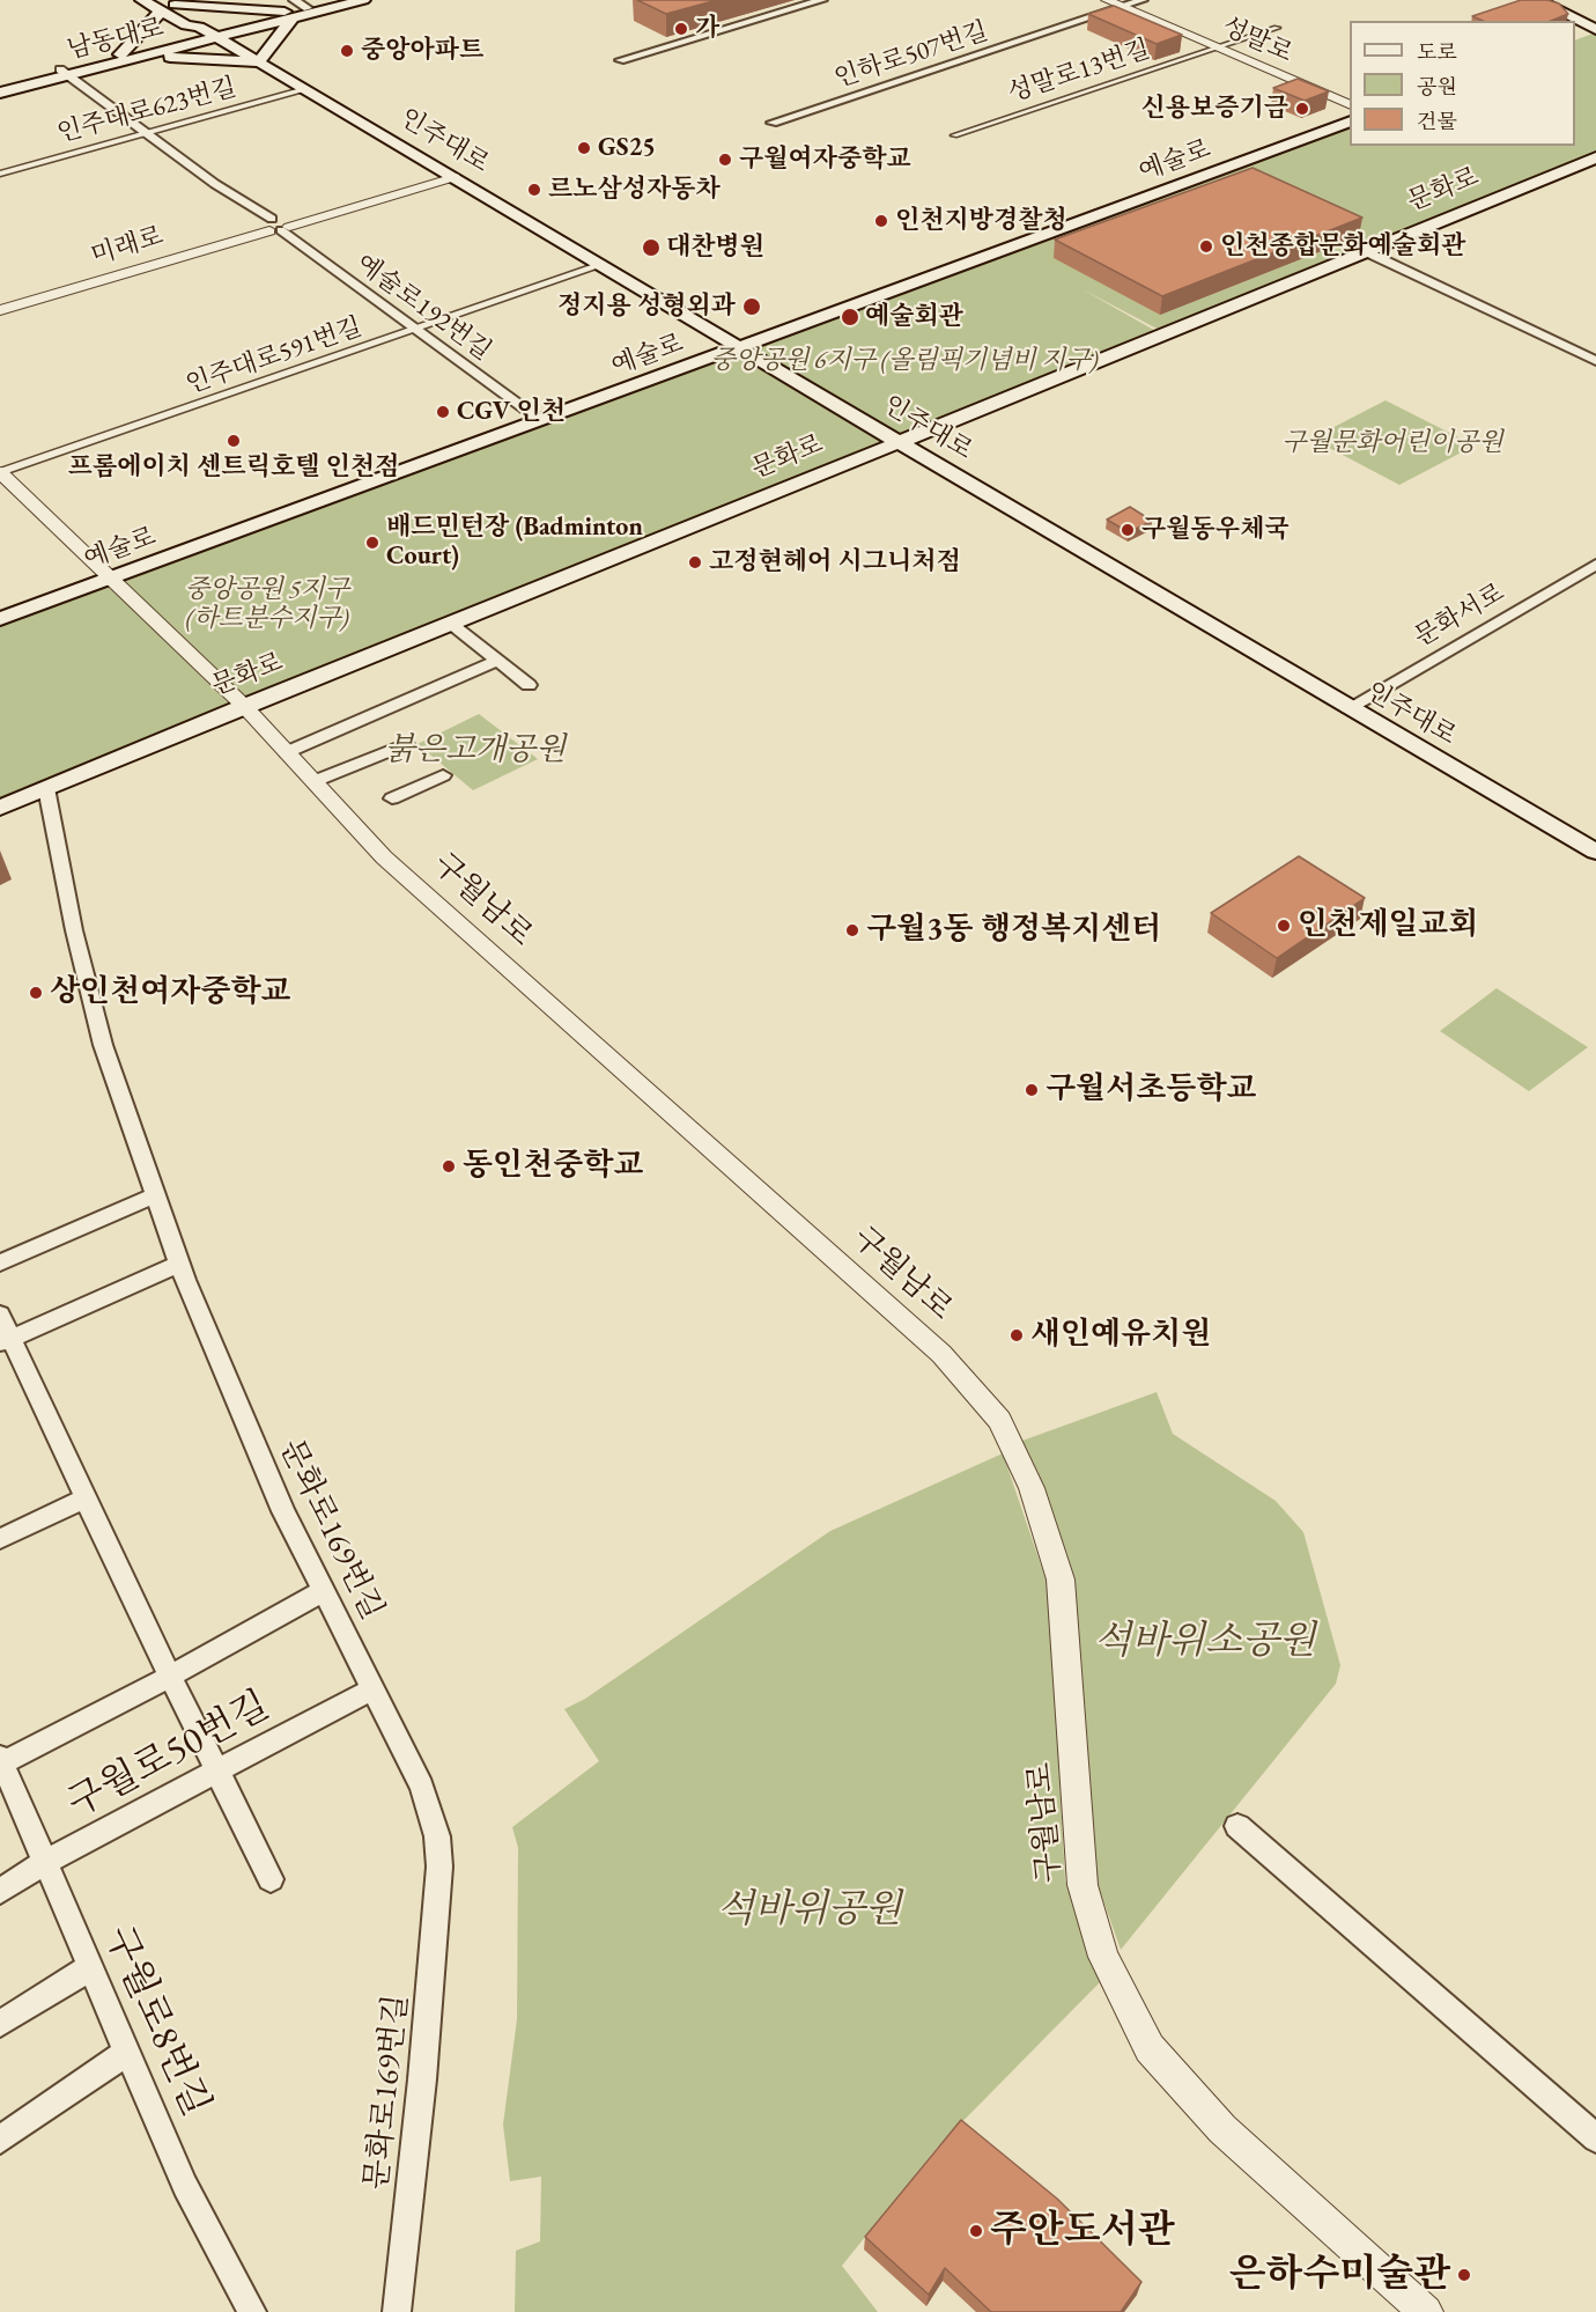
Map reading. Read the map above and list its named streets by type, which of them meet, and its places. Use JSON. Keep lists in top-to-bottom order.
{
  "streets": {
    "main road": [
      "남동대로",
      "인주대로",
      "예술로",
      "문화로"
    ],
    "street": [
      "성말로",
      "인하로507번길",
      "성말로13번길",
      "인주대로623번길",
      "미래로",
      "예술로192번길",
      "인주대로591번길",
      "문화서로",
      "구월남로",
      "문화로169번길",
      "구월로50번길",
      "구월로8번길"
    ]
  },
  "crossings": [
    ["남동대로", "인주대로"],
    ["남동대로", "예술로192번길"],
    ["성말로", "인하로507번길"],
    ["성말로", "성말로13번길"],
    ["인주대로623번길", "인주대로"],
    ["인주대로623번길", "예술로192번길"],
    ["인주대로", "예술로"],
    ["인주대로", "문화로"],
    ["인주대로", "미래로"],
    ["인주대로", "인주대로591번길"],
    ["인주대로", "문화서로"],
    ["예술로", "예술로192번길"],
    ["예술로", "구월남로"],
    ["문화로", "구월남로"],
    ["문화로", "문화로169번길"],
    ["미래로", "예술로192번길"],
    ["예술로192번길", "인주대로591번길"],
    ["인주대로591번길", "구월남로"],
    ["문화로169번길", "구월로50번길"],
    ["구월로50번길", "구월로8번길"]
  ],
  "parks": [
    "중앙공원 6지구 (올림픽기념비 지구)",
    "구월문화어린이공원",
    "중앙공원 5지구 (하트분수지구)",
    "붉은고개공원",
    "석바위소공원",
    "석바위공원"
  ],
  "places": [
    "가",
    "중앙아파트",
    "신용보증기금",
    "GS25",
    "구월여자중학교",
    "르노삼성자동차",
    "인천지방경찰청",
    "인천종합문화예술회관",
    "대찬병원",
    "정지용 성형외과",
    "예술회관",
    "CGV 인천",
    "프롬에이치 센트릭호텔 인천점",
    "구월동우체국",
    "배드민턴장 (Badminton Court)",
    "고정현헤어 시그니처점",
    "인천제일교회",
    "구월3동 행정복지센터",
    "상인천여자중학교",
    "구월서초등학교",
    "동인천중학교",
    "새인예유치원",
    "주안도서관",
    "은하수미술관"
  ],
  "legend": ["도로", "공원", "건물"]
}
